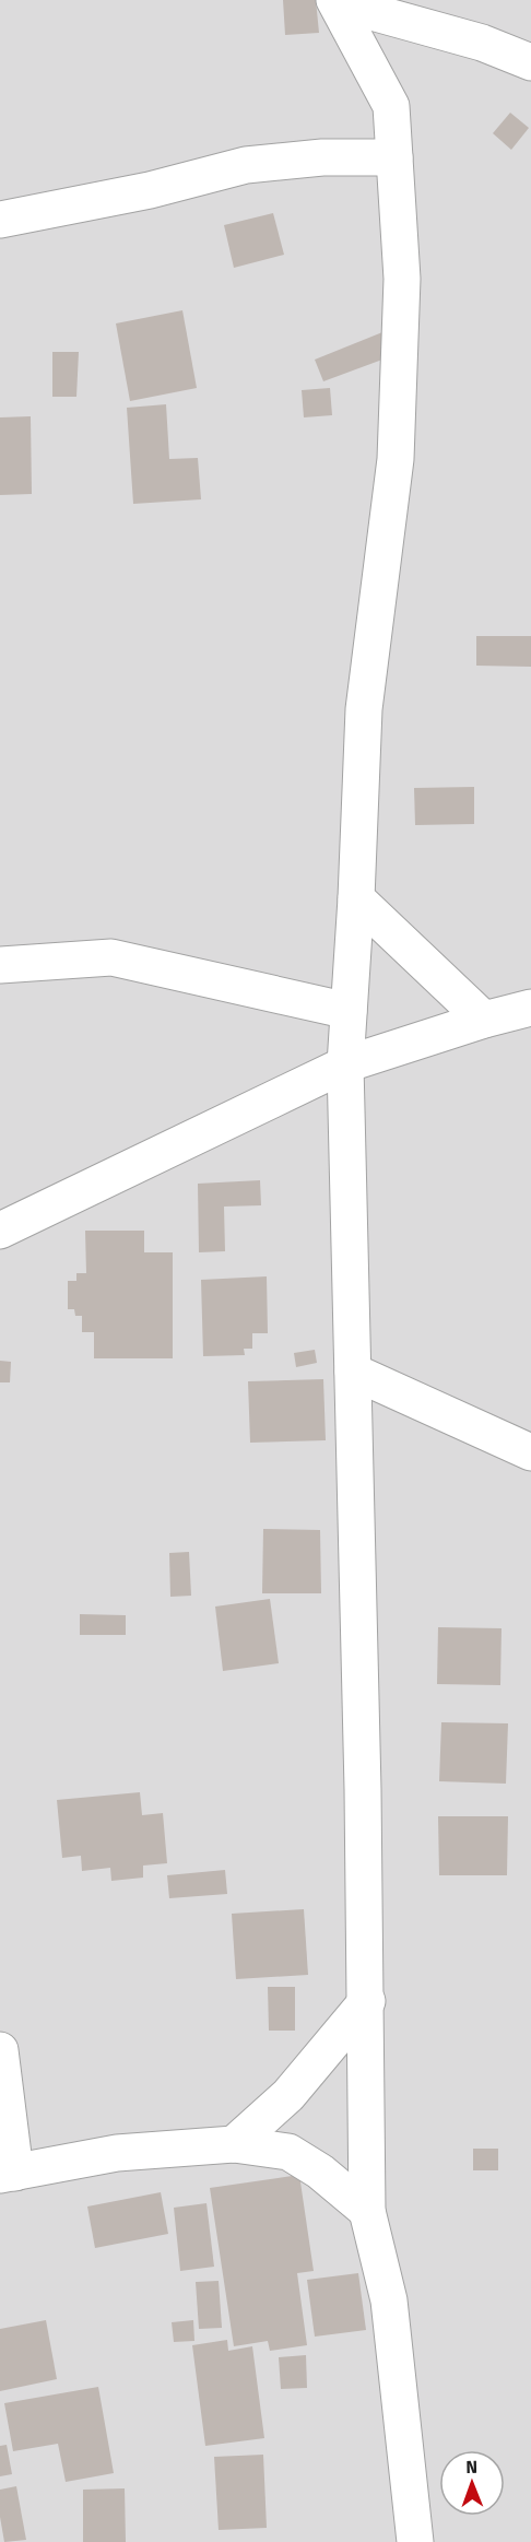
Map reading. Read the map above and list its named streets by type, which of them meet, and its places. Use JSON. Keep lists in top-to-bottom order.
{
  "north": "top"
}
